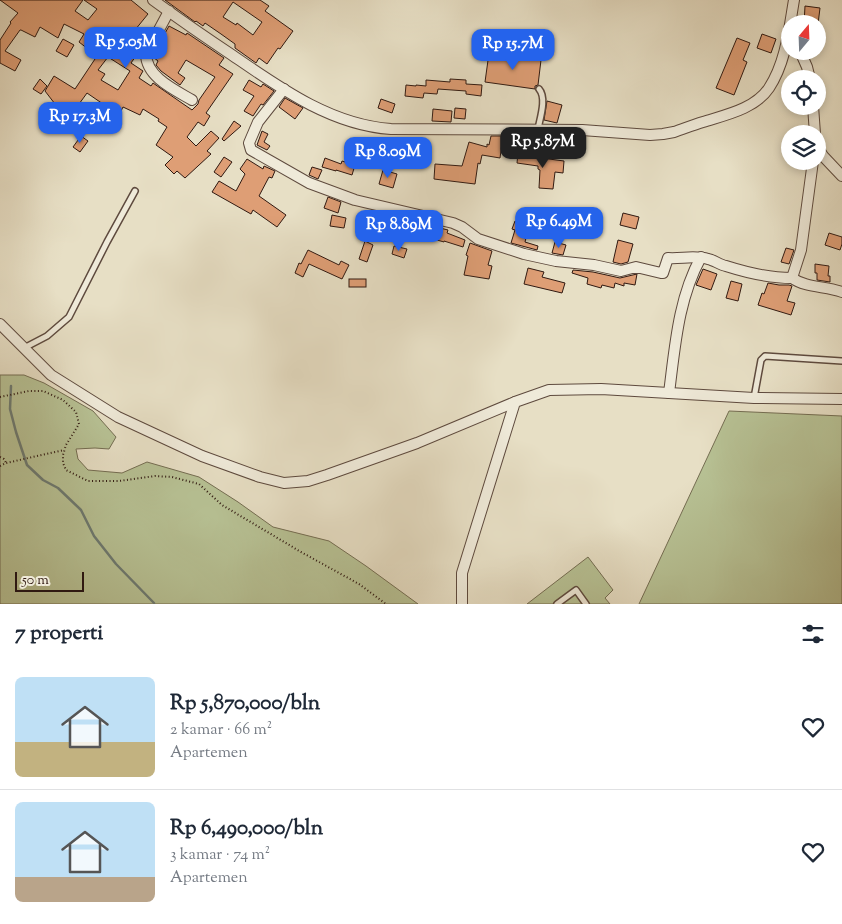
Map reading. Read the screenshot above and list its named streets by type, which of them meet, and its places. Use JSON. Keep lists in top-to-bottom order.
{
  "scale_bar": "50 m",
  "north": "top",
  "page": {
    "price": [
      "Rp 5.05M",
      "Rp 15.7M",
      "Rp 17.3M",
      "Rp 5.87M",
      "Rp 8.09M",
      "Rp 6.49M",
      "Rp 8.89M"
    ],
    "scale": "50 m",
    "heading": "7 properti",
    "list": [
      {
        "name": "Rp 5,870,000/bln",
        "note": "2 kamar · 66 m² · Apartemen"
      },
      {
        "name": "Rp 6,490,000/bln",
        "note": "3 kamar · 74 m² · Apartemen"
      }
    ]
  }
}
